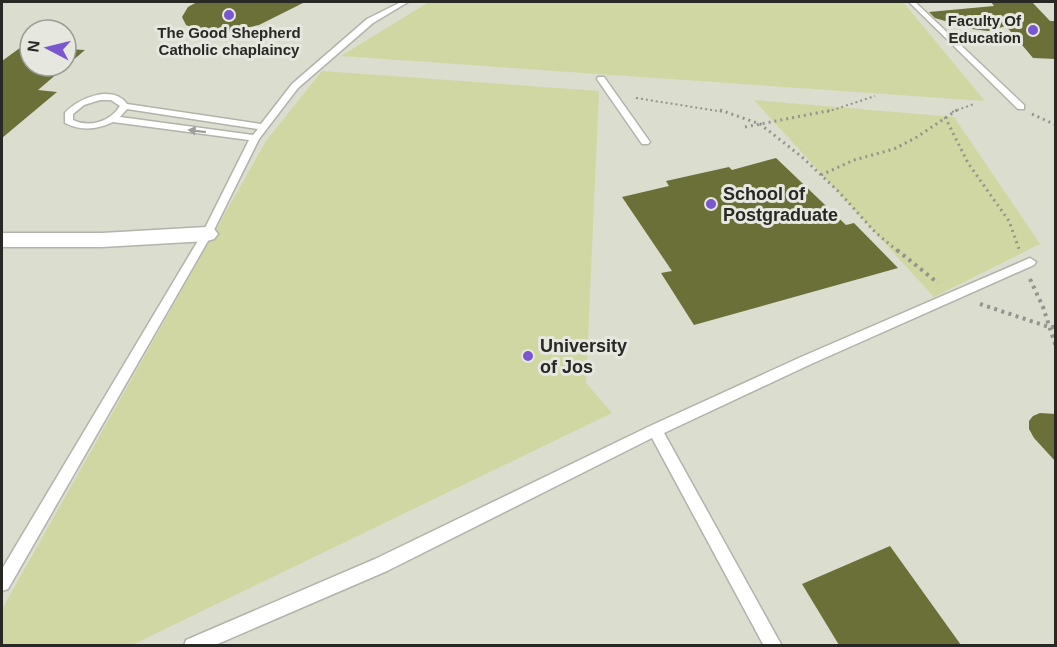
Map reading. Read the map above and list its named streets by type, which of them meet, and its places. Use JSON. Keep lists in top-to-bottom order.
{
  "places": [
    "The Good Shepherd Catholic chaplaincy",
    "Faculty Of Education",
    "School of Postgraduate",
    "University of Jos"
  ],
  "north": "left"
}
